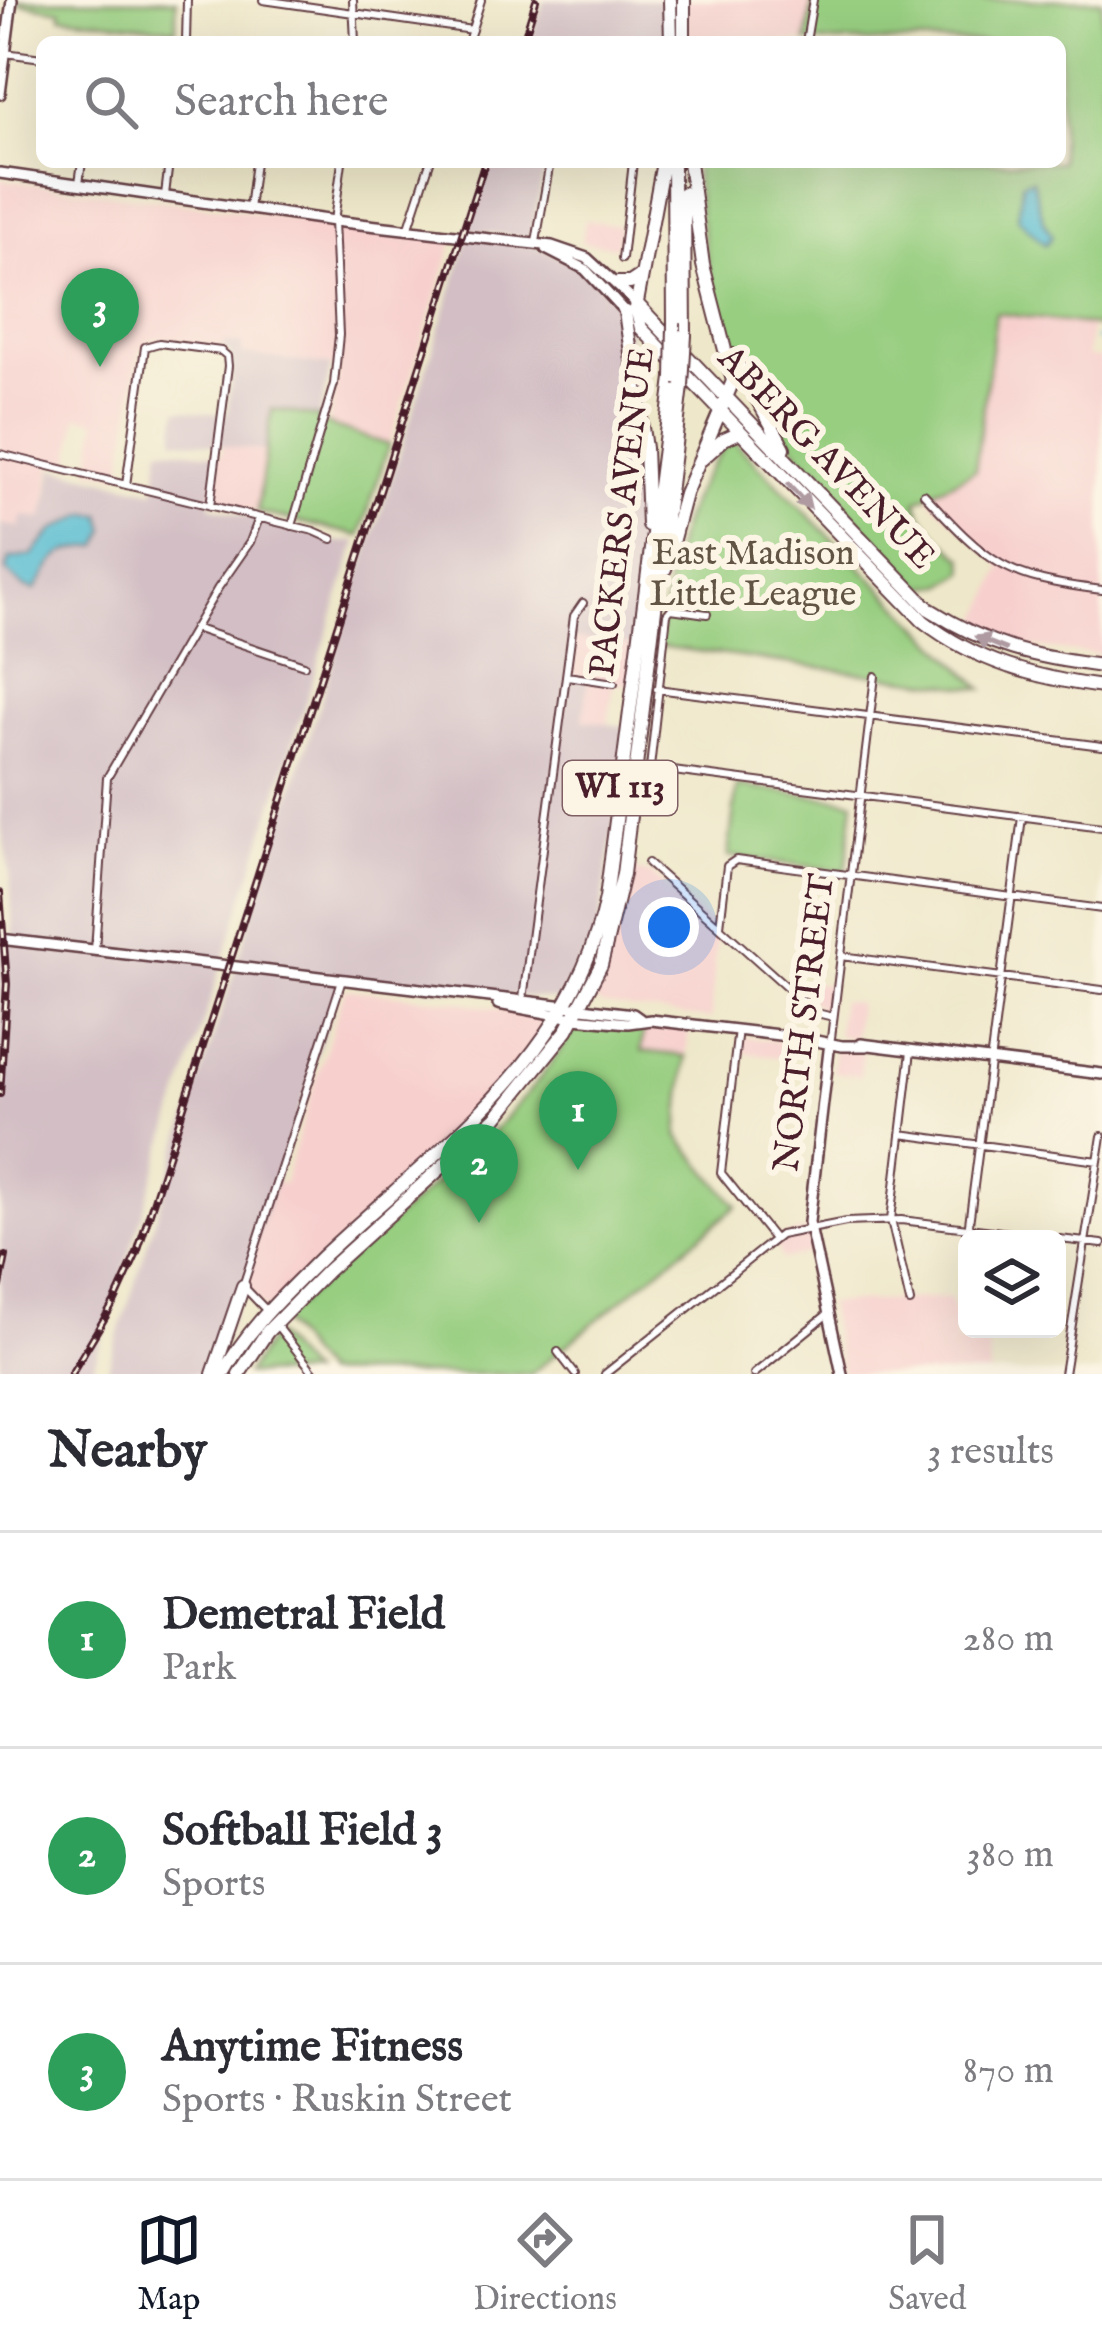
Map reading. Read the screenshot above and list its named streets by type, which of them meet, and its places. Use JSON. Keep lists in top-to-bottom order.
{
  "streets": {
    "main road": ["ABERG AVENUE", "PACKERS AVENUE", "WI 113"],
    "street": ["NORTH STREET"]
  },
  "crossings": [
    ["PACKERS AVENUE", "WI 113"]
  ],
  "parks": ["East Madison Little League"],
  "page": {
    "search": "Search here",
    "pins": ["3", "1", "2"],
    "heading": ["Nearby", "3 results"],
    "list": [
      {
        "mark": "1",
        "name": "Demetral Field",
        "note": "Park",
        "value": "280 m"
      },
      {
        "mark": "2",
        "name": "Softball Field 3",
        "note": "Sports",
        "value": "380 m"
      },
      {
        "mark": "3",
        "name": "Anytime Fitness",
        "note": "Sports · Ruskin Street",
        "value": "870 m"
      }
    ],
    "nav": ["Map", "Directions", "Saved"]
  }
}
